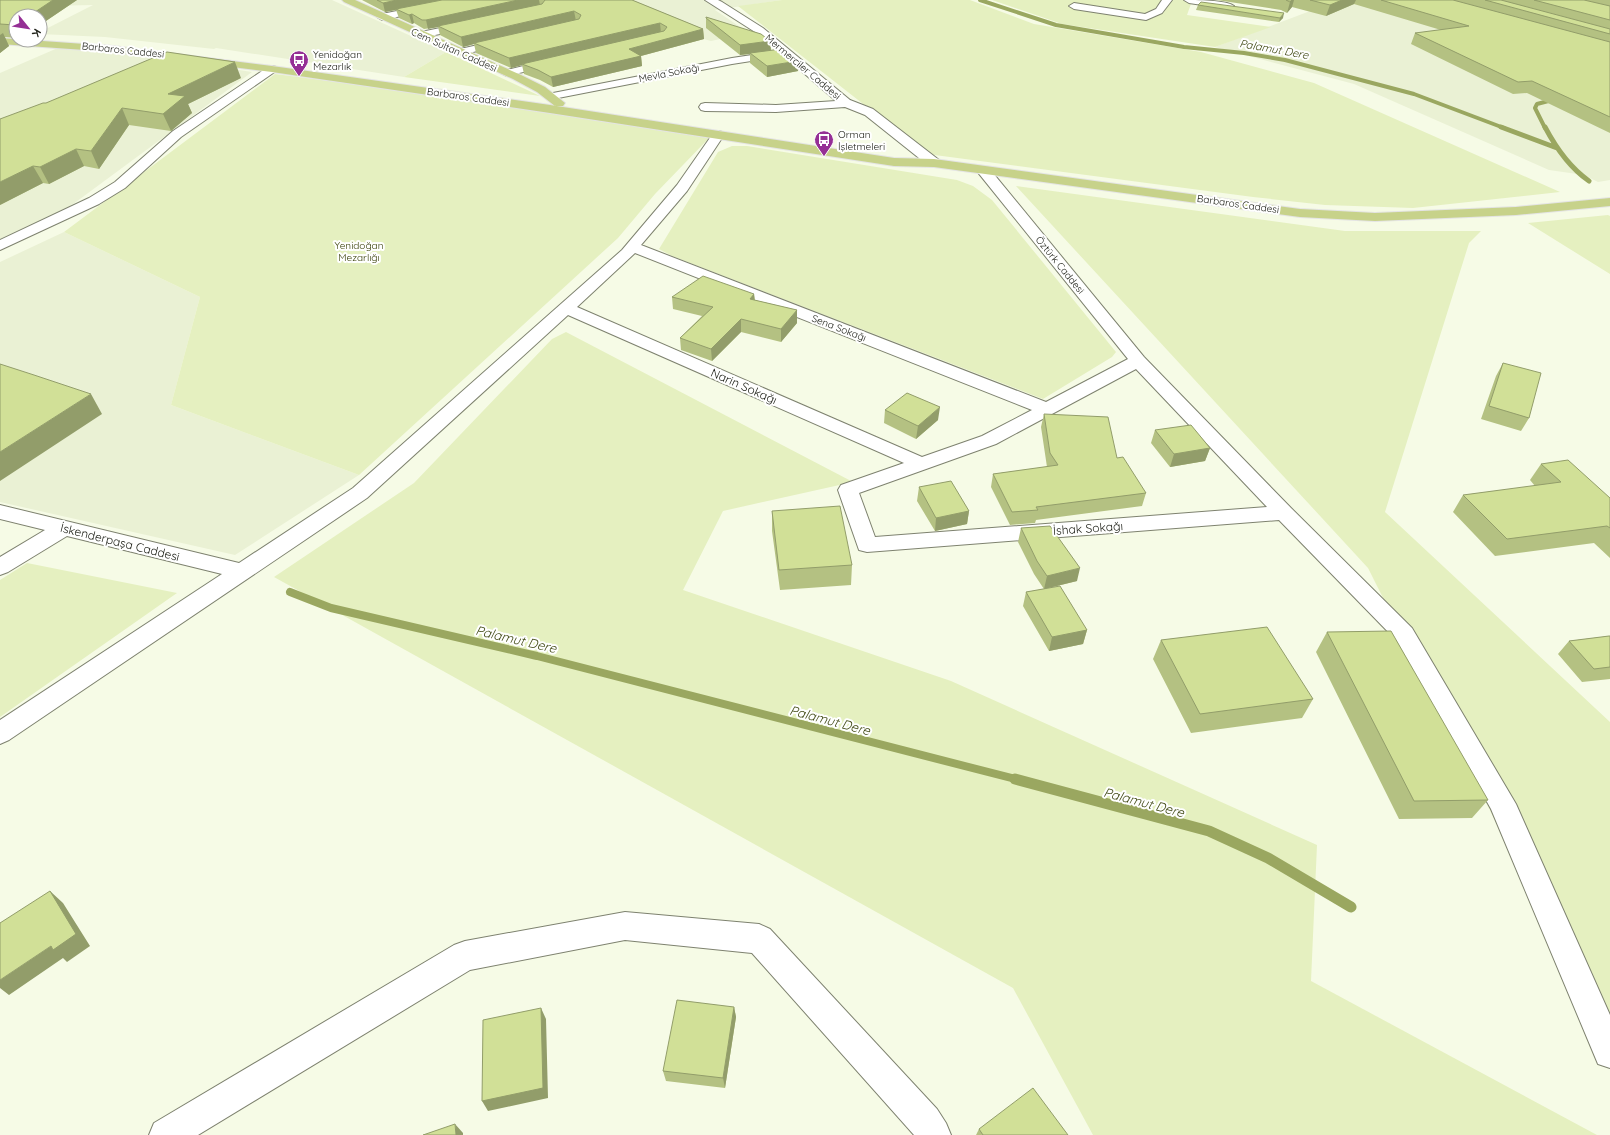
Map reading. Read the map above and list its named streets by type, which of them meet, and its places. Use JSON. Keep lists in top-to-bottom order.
{
  "streets": {
    "main road": ["Barbaros Caddesi", "Cem Sultan Caddesi"],
    "street": [
      "Mermerciler Caddesi",
      "Mevla Sokağı",
      "Öztürk Caddesi",
      "Sena Sokağı",
      "Narin Sokağı",
      "İshak Sokağı",
      "İskenderpaşa Caddesi"
    ]
  },
  "crossings": [
    ["Barbaros Caddesi", "Cem Sultan Caddesi"],
    ["Barbaros Caddesi", "Mermerciler Caddesi"],
    ["Barbaros Caddesi", "Mevla Sokağı"],
    ["Barbaros Caddesi", "Öztürk Caddesi"],
    ["Cem Sultan Caddesi", "Mevla Sokağı"],
    ["Mermerciler Caddesi", "Mevla Sokağı"],
    ["Öztürk Caddesi", "İshak Sokağı"],
    ["Narin Sokağı", "İshak Sokağı"]
  ],
  "water": ["Palamut Dere"],
  "parks": ["Yenidoğan Mezarlığı"],
  "places": {
    "bus stop": ["Yenidoğan Mezarlık", "Orman İşletmeleri"]
  },
  "north": "bottom right"
}
